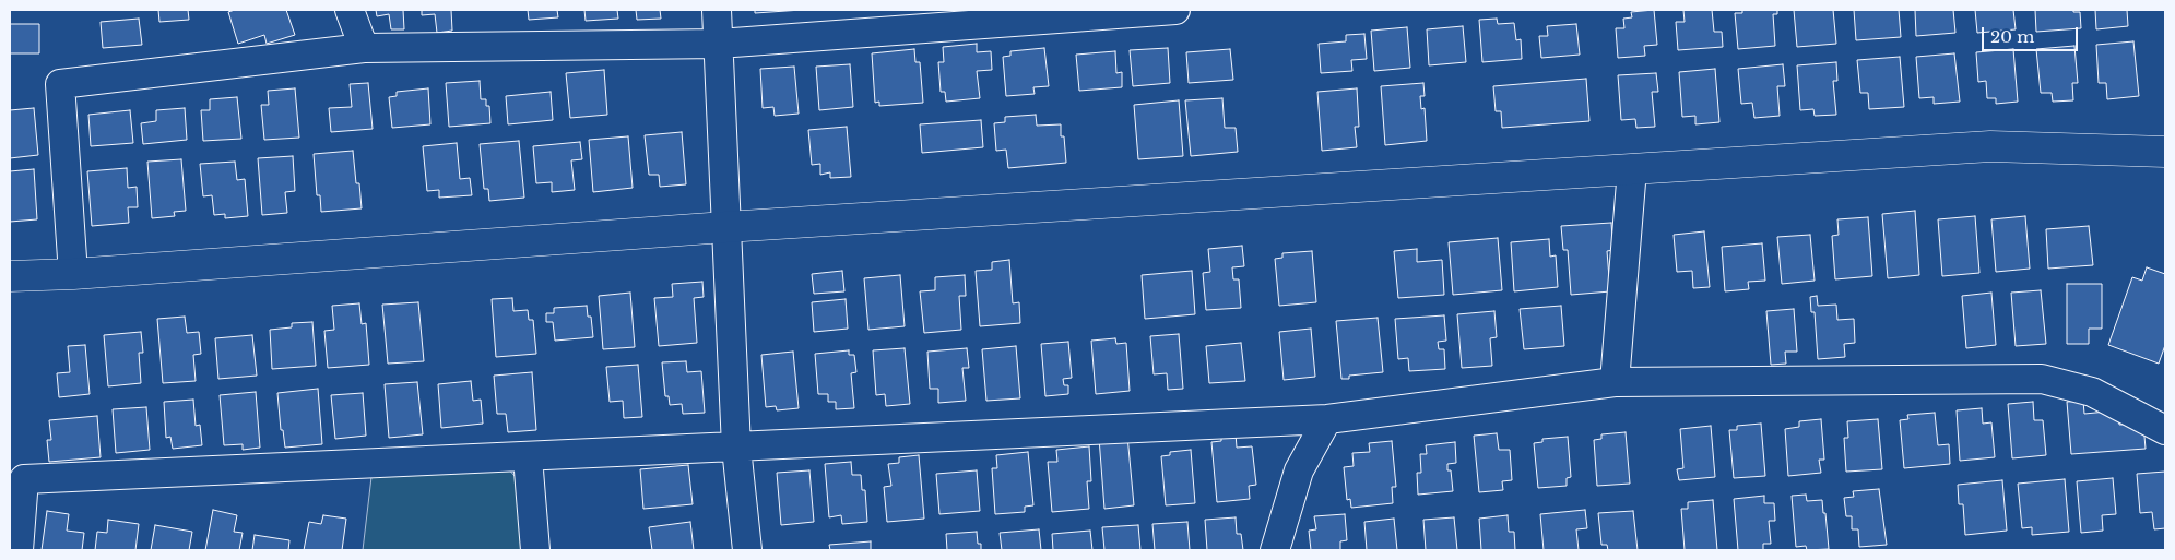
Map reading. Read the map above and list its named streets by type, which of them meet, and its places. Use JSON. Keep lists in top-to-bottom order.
{
  "scale_bar": "20 m"
}
